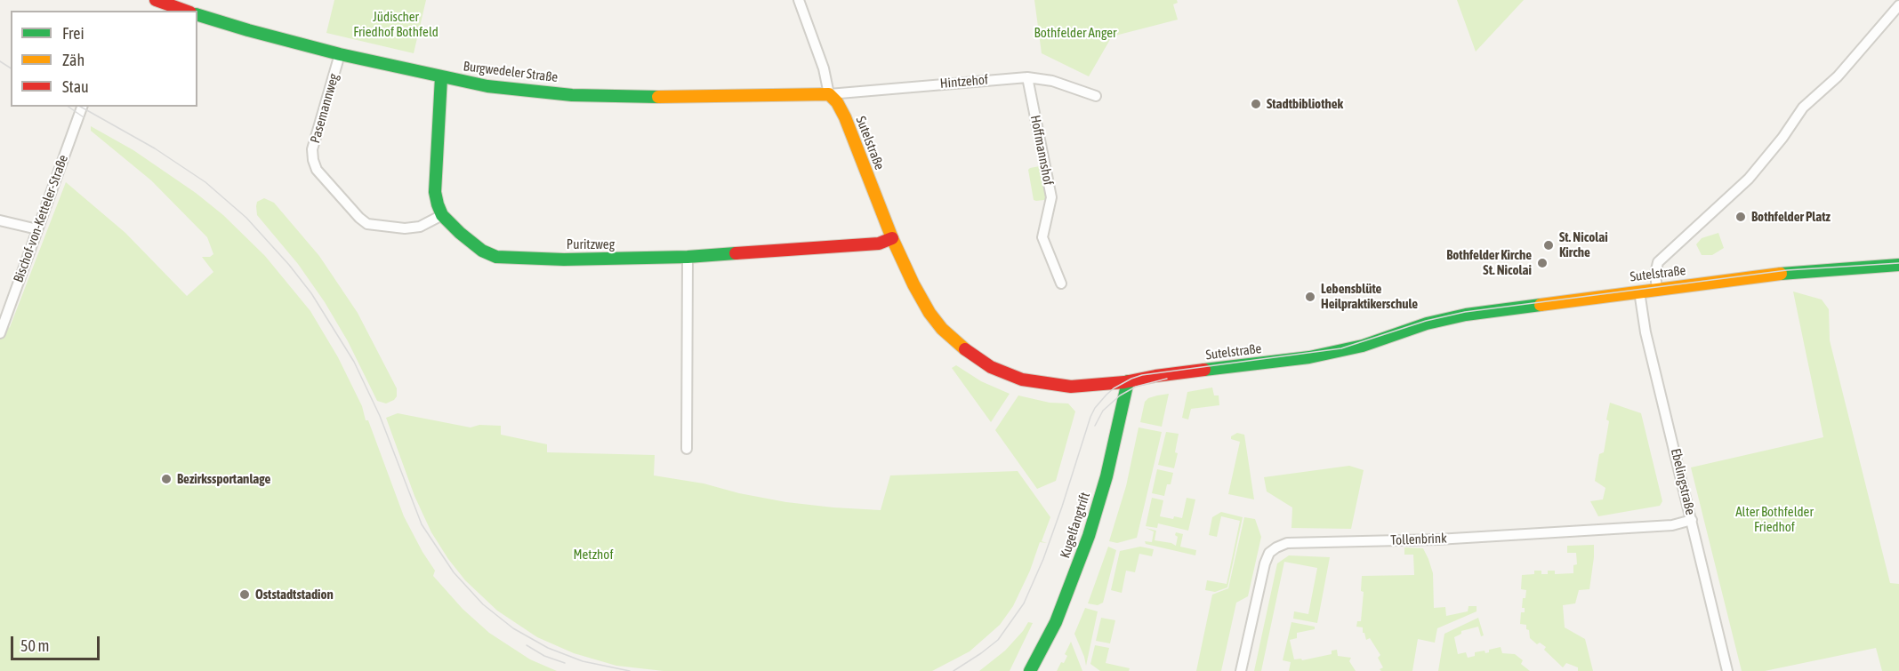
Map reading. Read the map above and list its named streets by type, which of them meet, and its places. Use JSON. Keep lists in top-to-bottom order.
{
  "streets": {
    "main road": [
      "Burgwedeler Straße",
      "Sutelstraße",
      "Puritzweg",
      "Kugelfangtrift"
    ],
    "street": [
      "Hintzehof",
      "Pasemannweg",
      "Hoffmannshof",
      "Bischof-von-Ketteler-Straße",
      "Ebelingstraße",
      "Tollenbrink"
    ]
  },
  "crossings": [
    ["Burgwedeler Straße", "Hintzehof"],
    ["Burgwedeler Straße", "Pasemannweg"],
    ["Burgwedeler Straße", "Sutelstraße"],
    ["Hintzehof", "Sutelstraße"],
    ["Hintzehof", "Hoffmannshof"],
    ["Pasemannweg", "Puritzweg"],
    ["Sutelstraße", "Puritzweg"],
    ["Sutelstraße", "Ebelingstraße"],
    ["Sutelstraße", "Kugelfangtrift"],
    ["Ebelingstraße", "Tollenbrink"]
  ],
  "parks": [
    "Jüdischer Friedhof Bothfeld",
    "Bothfelder Anger",
    "Alter Bothfelder Friedhof",
    "Metzhof"
  ],
  "places": [
    "Stadtbibliothek",
    "Bothfelder Platz",
    "St. Nicolai Kirche",
    "Bothfelder Kirche St. Nicolai",
    "Lebensblüte Heilpraktikerschule",
    "Bezirkssportanlage",
    "Oststadtstadion"
  ],
  "legend": ["Frei", "Zäh", "Stau"],
  "scale_bar": "50 m"
}
